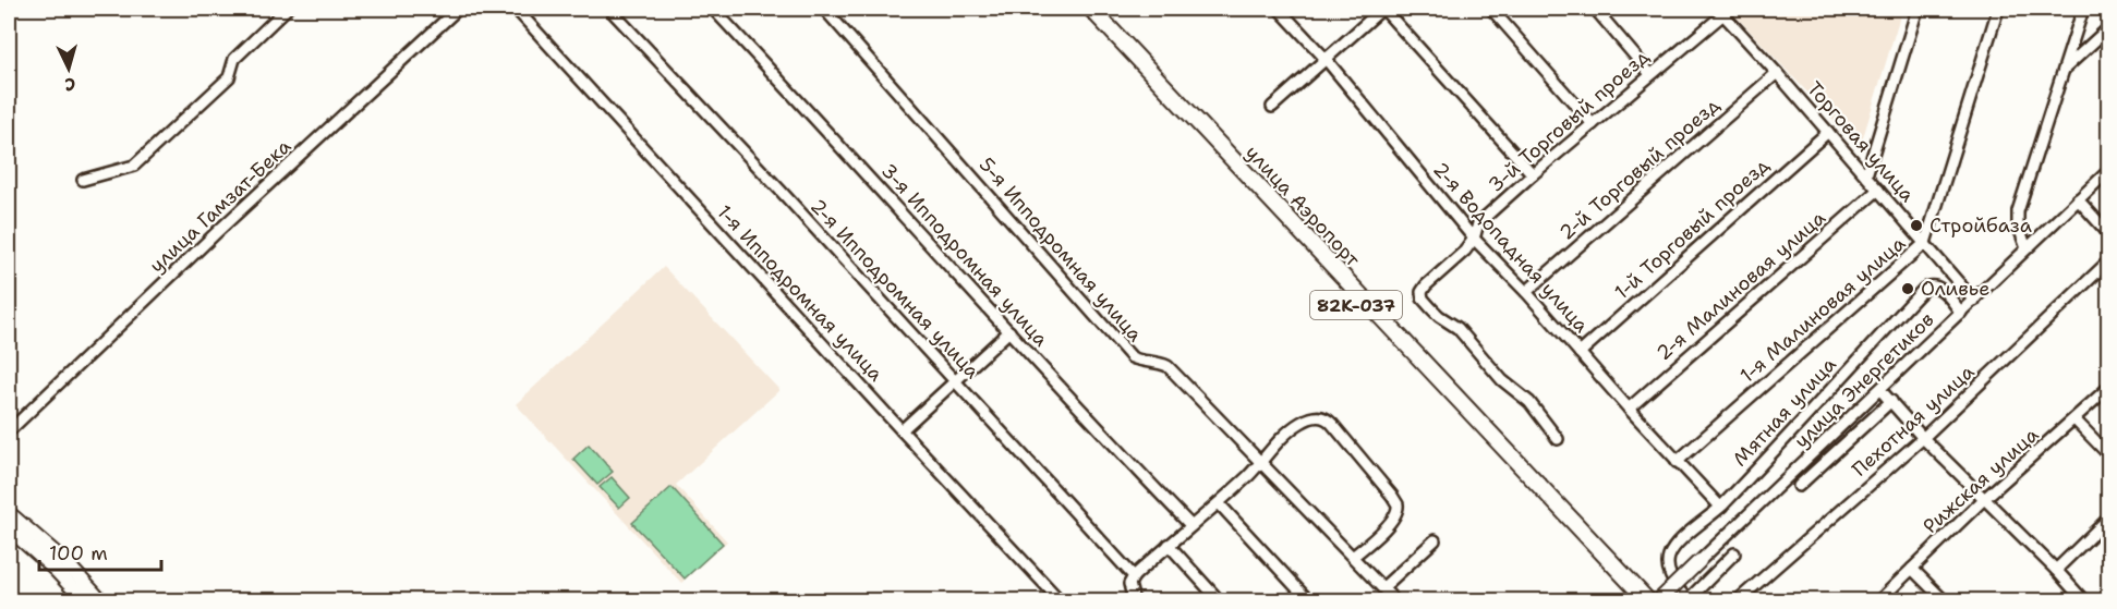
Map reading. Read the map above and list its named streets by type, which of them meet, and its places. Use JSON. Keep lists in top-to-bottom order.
{
  "streets": {
    "main road": ["улица Аэропорт", "82К-037"],
    "street": [
      "3-й Торговый проезд",
      "Торговая улица",
      "2-й Торговый проезд",
      "улица Гамзат-Бека",
      "1-й Торговый проезд",
      "2-я Водопадная улица",
      "5-я Ипподромная улица",
      "3-я Ипподромная улица",
      "2-я Малиновая улица",
      "2-я Ипподромная улица",
      "1-я Ипподромная улица",
      "1-я Малиновая улица",
      "улица Энергетиков",
      "Мятная улица",
      "Пехотная улица",
      "Рижская улица"
    ]
  },
  "crossings": [
    ["3-й Торговый проезд", "Торговая улица"],
    ["3-й Торговый проезд", "2-я Водопадная улица"],
    ["Торговая улица", "2-й Торговый проезд"],
    ["Торговая улица", "1-й Торговый проезд"],
    ["Торговая улица", "2-я Малиновая улица"],
    ["Торговая улица", "1-я Малиновая улица"],
    ["Торговая улица", "улица Энергетиков"],
    ["2-й Торговый проезд", "2-я Водопадная улица"],
    ["1-й Торговый проезд", "2-я Водопадная улица"],
    ["2-я Водопадная улица", "2-я Малиновая улица"],
    ["2-я Водопадная улица", "1-я Малиновая улица"],
    ["2-я Водопадная улица", "Мятная улица"],
    ["улица Энергетиков", "Мятная улица"]
  ],
  "places": ["Стройбаза", "Оливье"],
  "scale_bar": "100 m",
  "north": "bottom"
}
